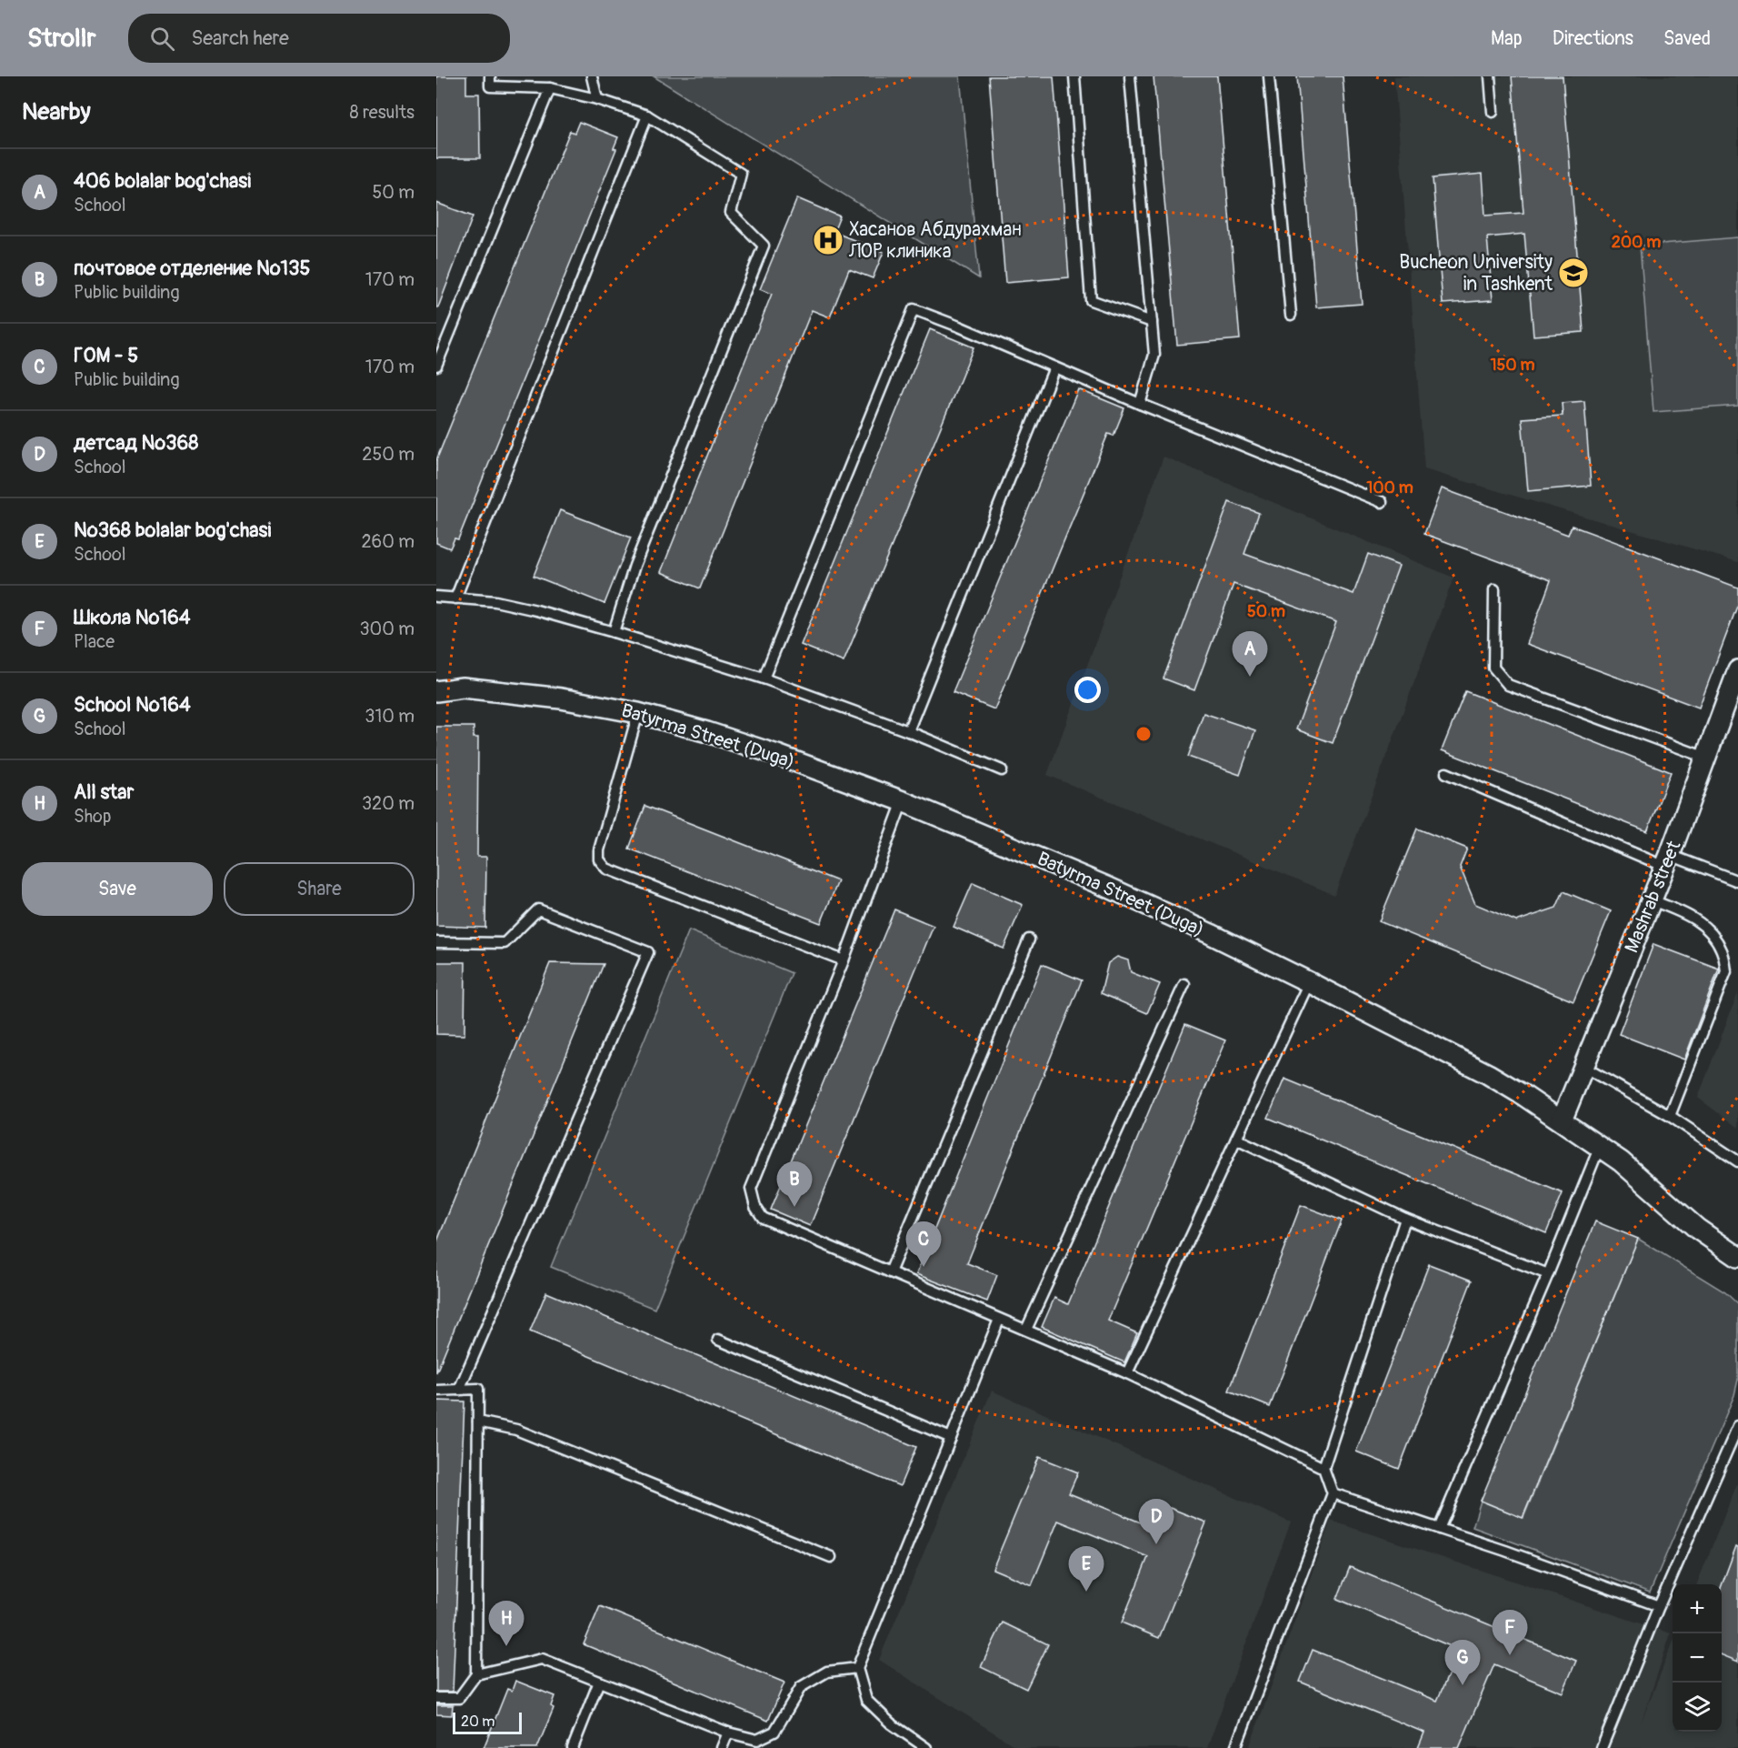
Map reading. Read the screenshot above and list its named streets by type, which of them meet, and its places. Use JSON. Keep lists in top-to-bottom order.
{
  "streets": {
    "street": ["Batyrma Street (Duga)", "Mashrab street"]
  },
  "crossings": [
    ["Batyrma Street (Duga)", "Mashrab street"]
  ],
  "places": {
    "hospital": ["Хасанов Абдурахман ЛОР клиника"],
    "school or university": ["Bucheon University in Tashkent"]
  },
  "scale_bar": "20 m",
  "page": {
    "header": "Strollr",
    "search": "Search here",
    "nav": ["Map", "Directions", "Saved"],
    "heading": ["Nearby", "8 results"],
    "list": [
      {
        "mark": "A",
        "name": "406 bolalar bog'chasi",
        "note": "School",
        "value": "50 m"
      },
      {
        "mark": "B",
        "name": "почтовое отделение №135",
        "note": "Public building",
        "value": "170 m"
      },
      {
        "mark": "C",
        "name": "ГОМ - 5",
        "note": "Public building",
        "value": "170 m"
      },
      {
        "mark": "D",
        "name": "детсад №368",
        "note": "School",
        "value": "250 m"
      },
      {
        "mark": "E",
        "name": "№368 bolalar bog'chasi",
        "note": "School",
        "value": "260 m"
      },
      {
        "mark": "F",
        "name": "Школа №164",
        "note": "Place",
        "value": "300 m"
      },
      {
        "mark": "G",
        "name": "School №164",
        "note": "School",
        "value": "310 m"
      },
      {
        "mark": "H",
        "name": "All star",
        "note": "Shop",
        "value": "320 m"
      }
    ],
    "pins": [
      "A",
      "B",
      "C",
      "D",
      "E",
      "H",
      "F",
      "G"
    ],
    "buttons": ["Save", "Share"],
    "map_buttons": ["+", "−"],
    "scale": "20 m"
  },
  "rings": [
    "200 m",
    "150 m",
    "100 m",
    "50 m"
  ]
}
